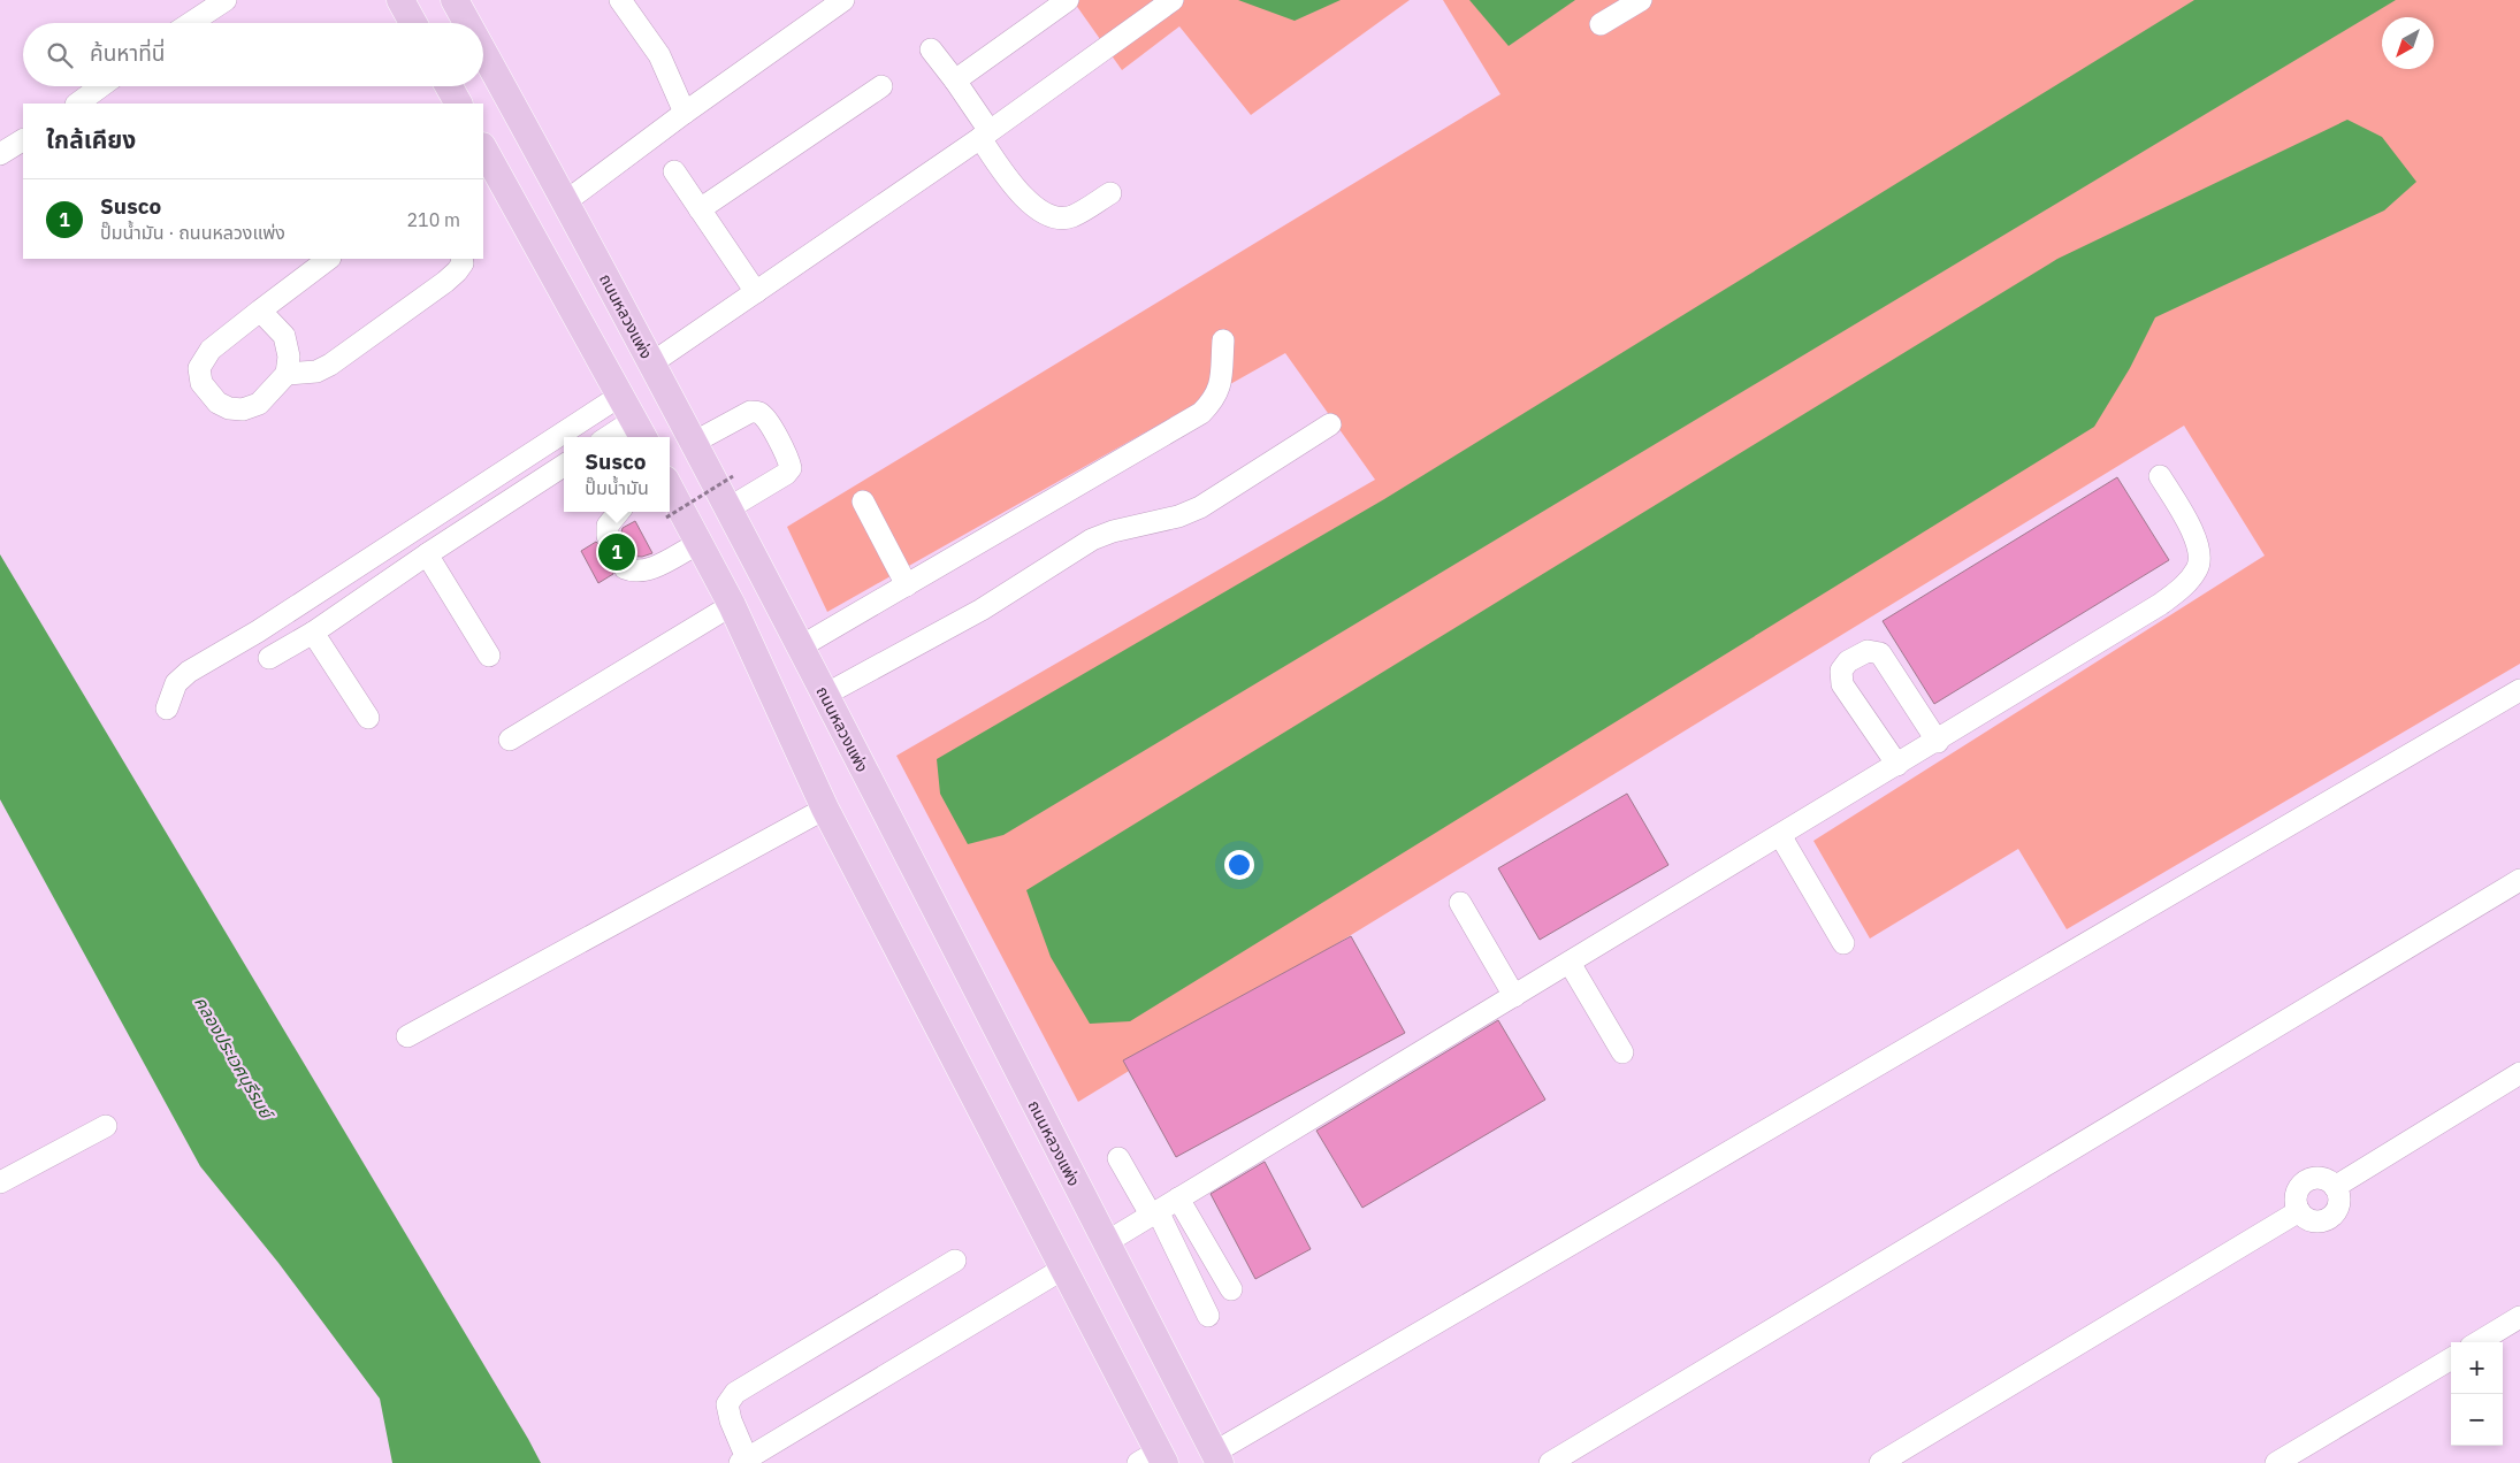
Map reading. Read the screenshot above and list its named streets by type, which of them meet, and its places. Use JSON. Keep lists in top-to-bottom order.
{
  "streets": {
    "main road": ["ถนนหลวงแพ่ง"]
  },
  "water": ["คลองประเวศบุรีรมย์"],
  "north": "bottom left",
  "page": {
    "search": "ค้นหาที่นี่",
    "heading": "ใกล้เคียง",
    "list": [
      {
        "mark": "1",
        "name": "Susco",
        "note": "ปั๊มน้ำมัน · ถนนหลวงแพ่ง",
        "value": "210 m"
      }
    ],
    "popup": ["Susco", "ปั๊มน้ำมัน"],
    "pins": "1",
    "map_buttons": ["+", "−"]
  }
}
